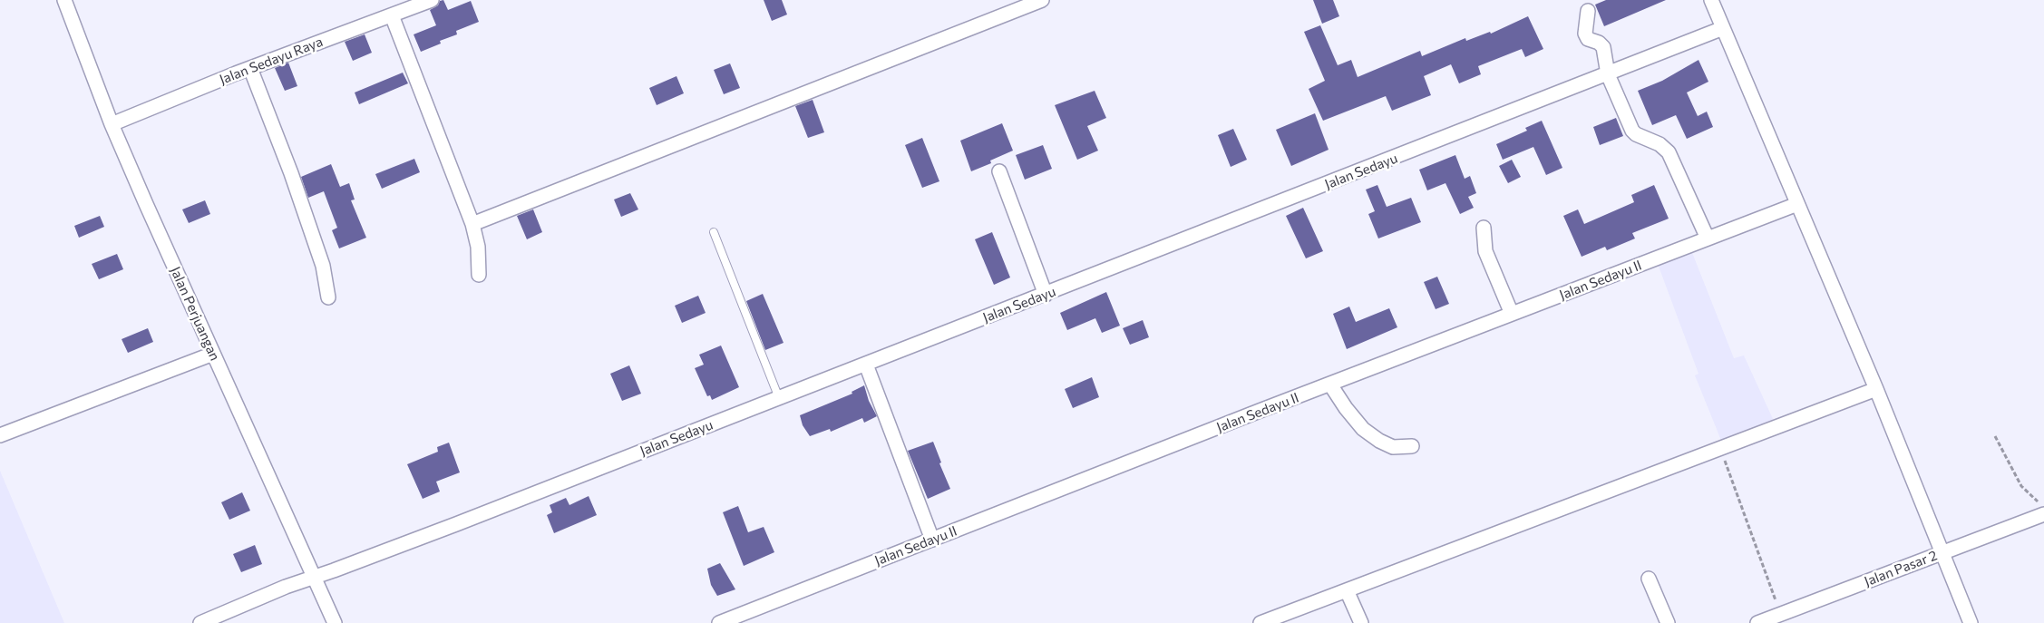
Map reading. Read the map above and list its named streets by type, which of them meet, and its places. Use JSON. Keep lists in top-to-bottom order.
{
  "streets": {
    "street": [
      "Jalan Sedayu Raya",
      "Jalan Sedayu",
      "Jalan Sedayu II",
      "Jalan Perjuangan",
      "Jalan Pasar 2"
    ]
  },
  "crossings": [
    ["Jalan Sedayu Raya", "Jalan Perjuangan"],
    ["Jalan Sedayu", "Jalan Perjuangan"]
  ]
}
